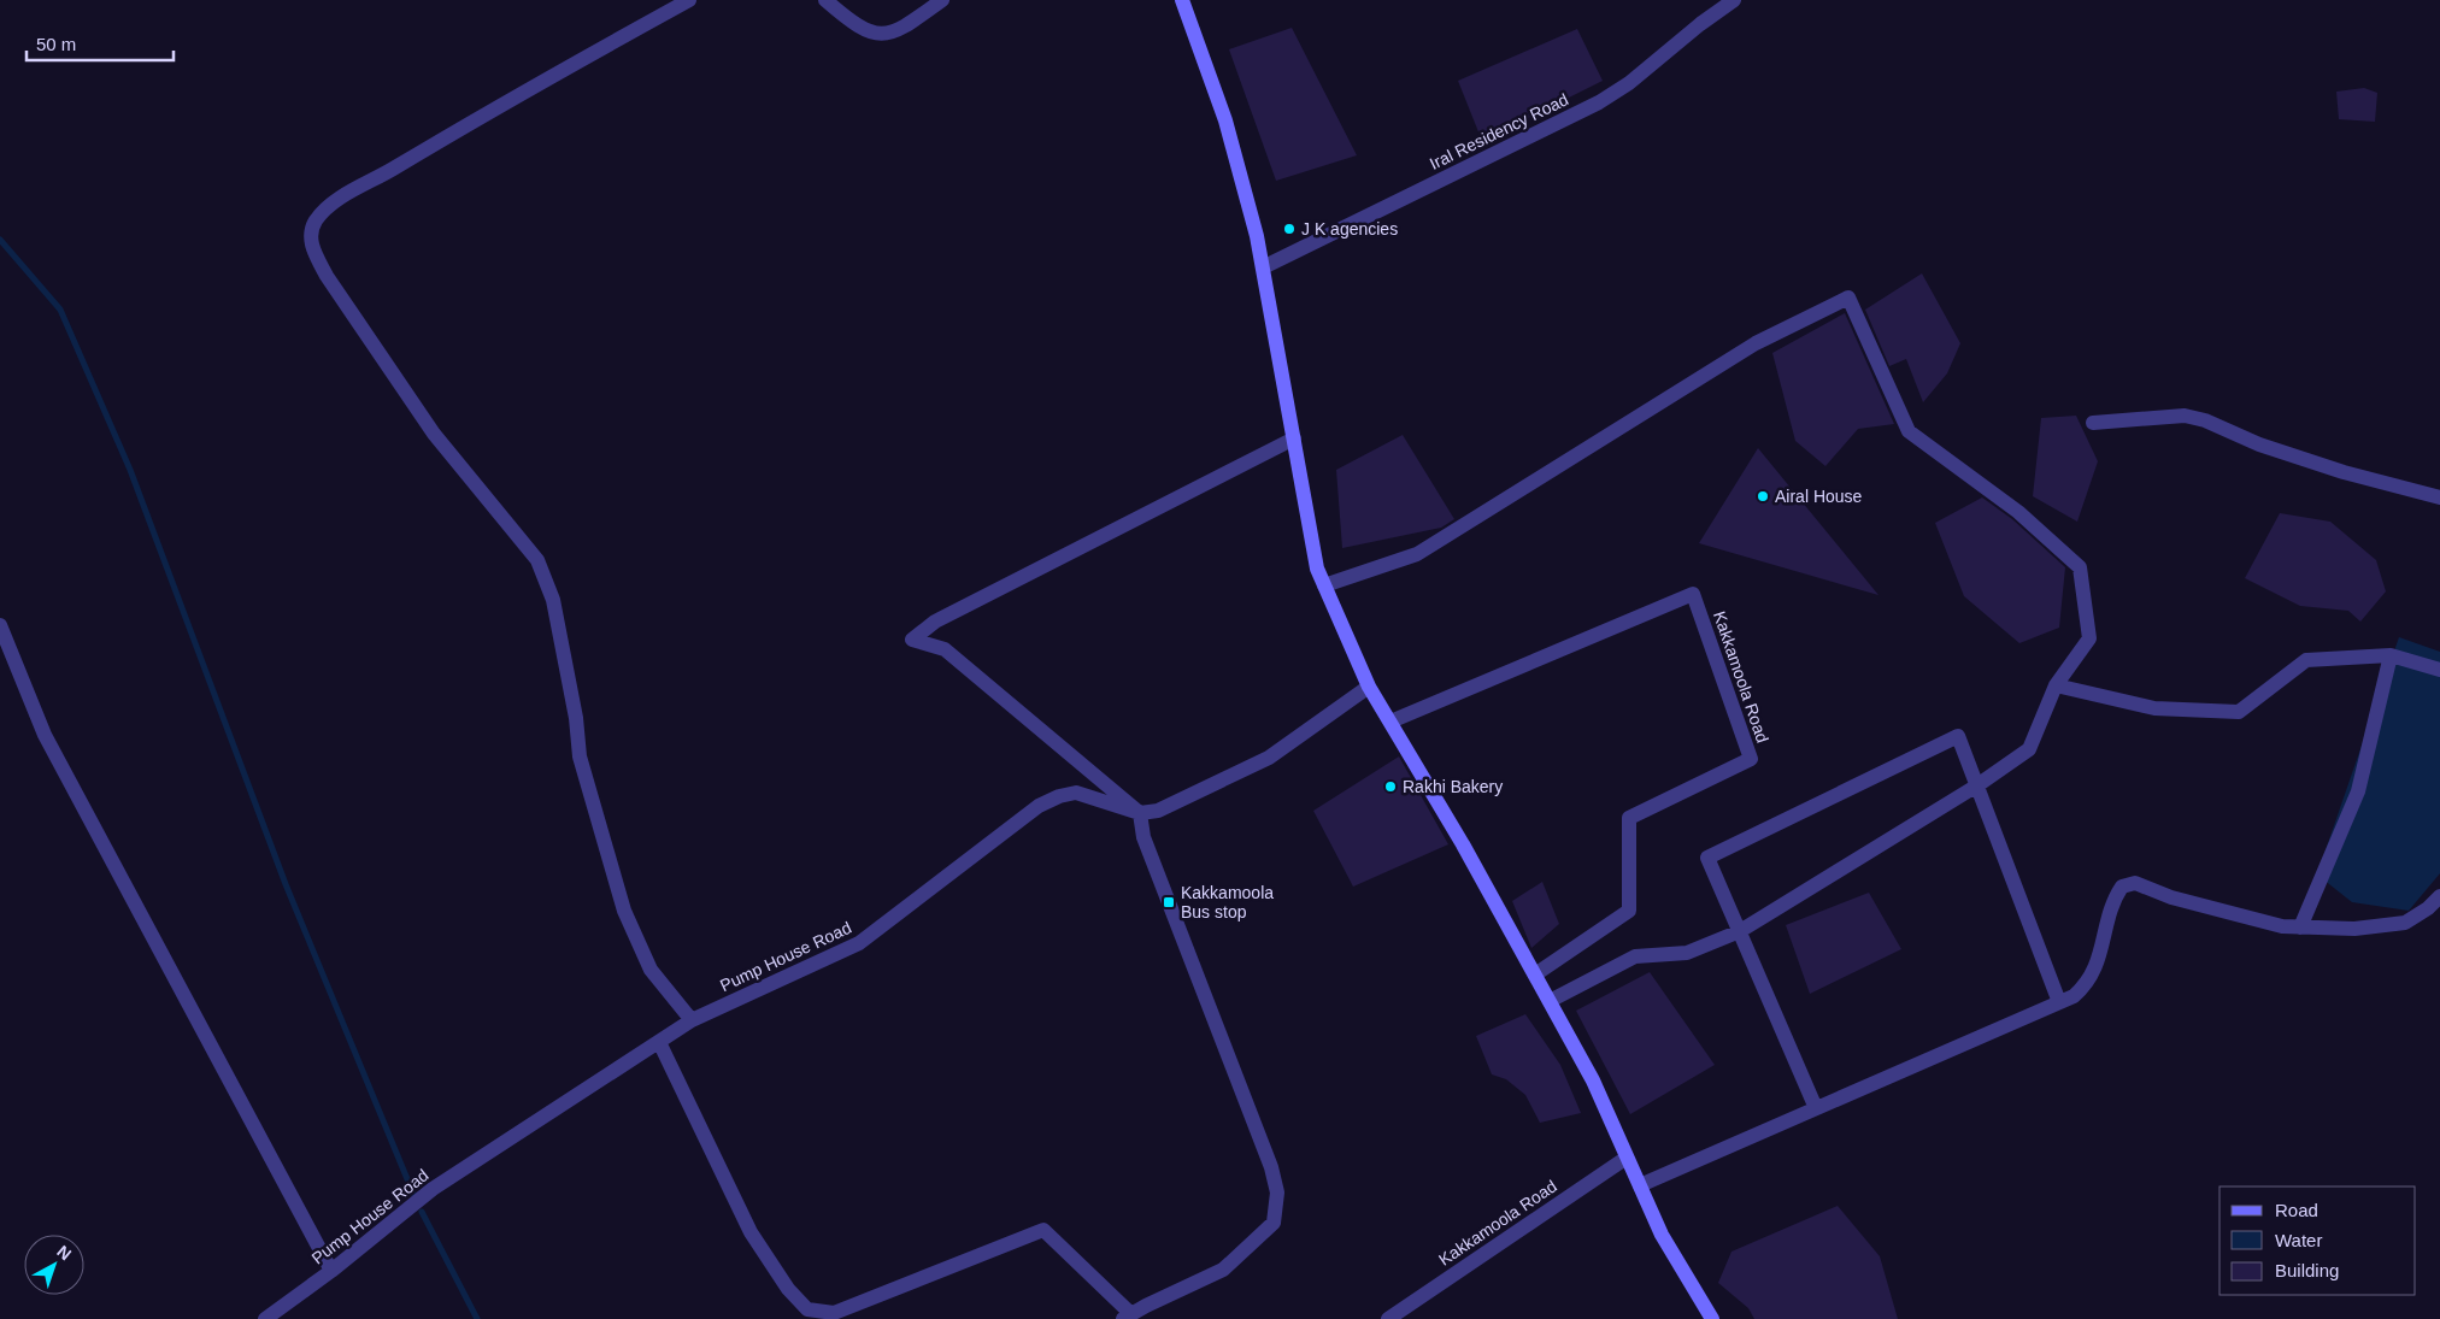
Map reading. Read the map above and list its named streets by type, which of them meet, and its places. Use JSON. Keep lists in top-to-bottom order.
{
  "streets": {
    "street": ["Iral Residency Road", "Kakkamoola Road", "Pump House Road"]
  },
  "places": {
    "other": ["J K agencies", "Airal House", "Rakhi Bakery"],
    "transit": ["Kakkamoola Bus stop"]
  },
  "legend": ["Road", "Water", "Building"],
  "scale_bar": "50 m",
  "north": "top right"
}
